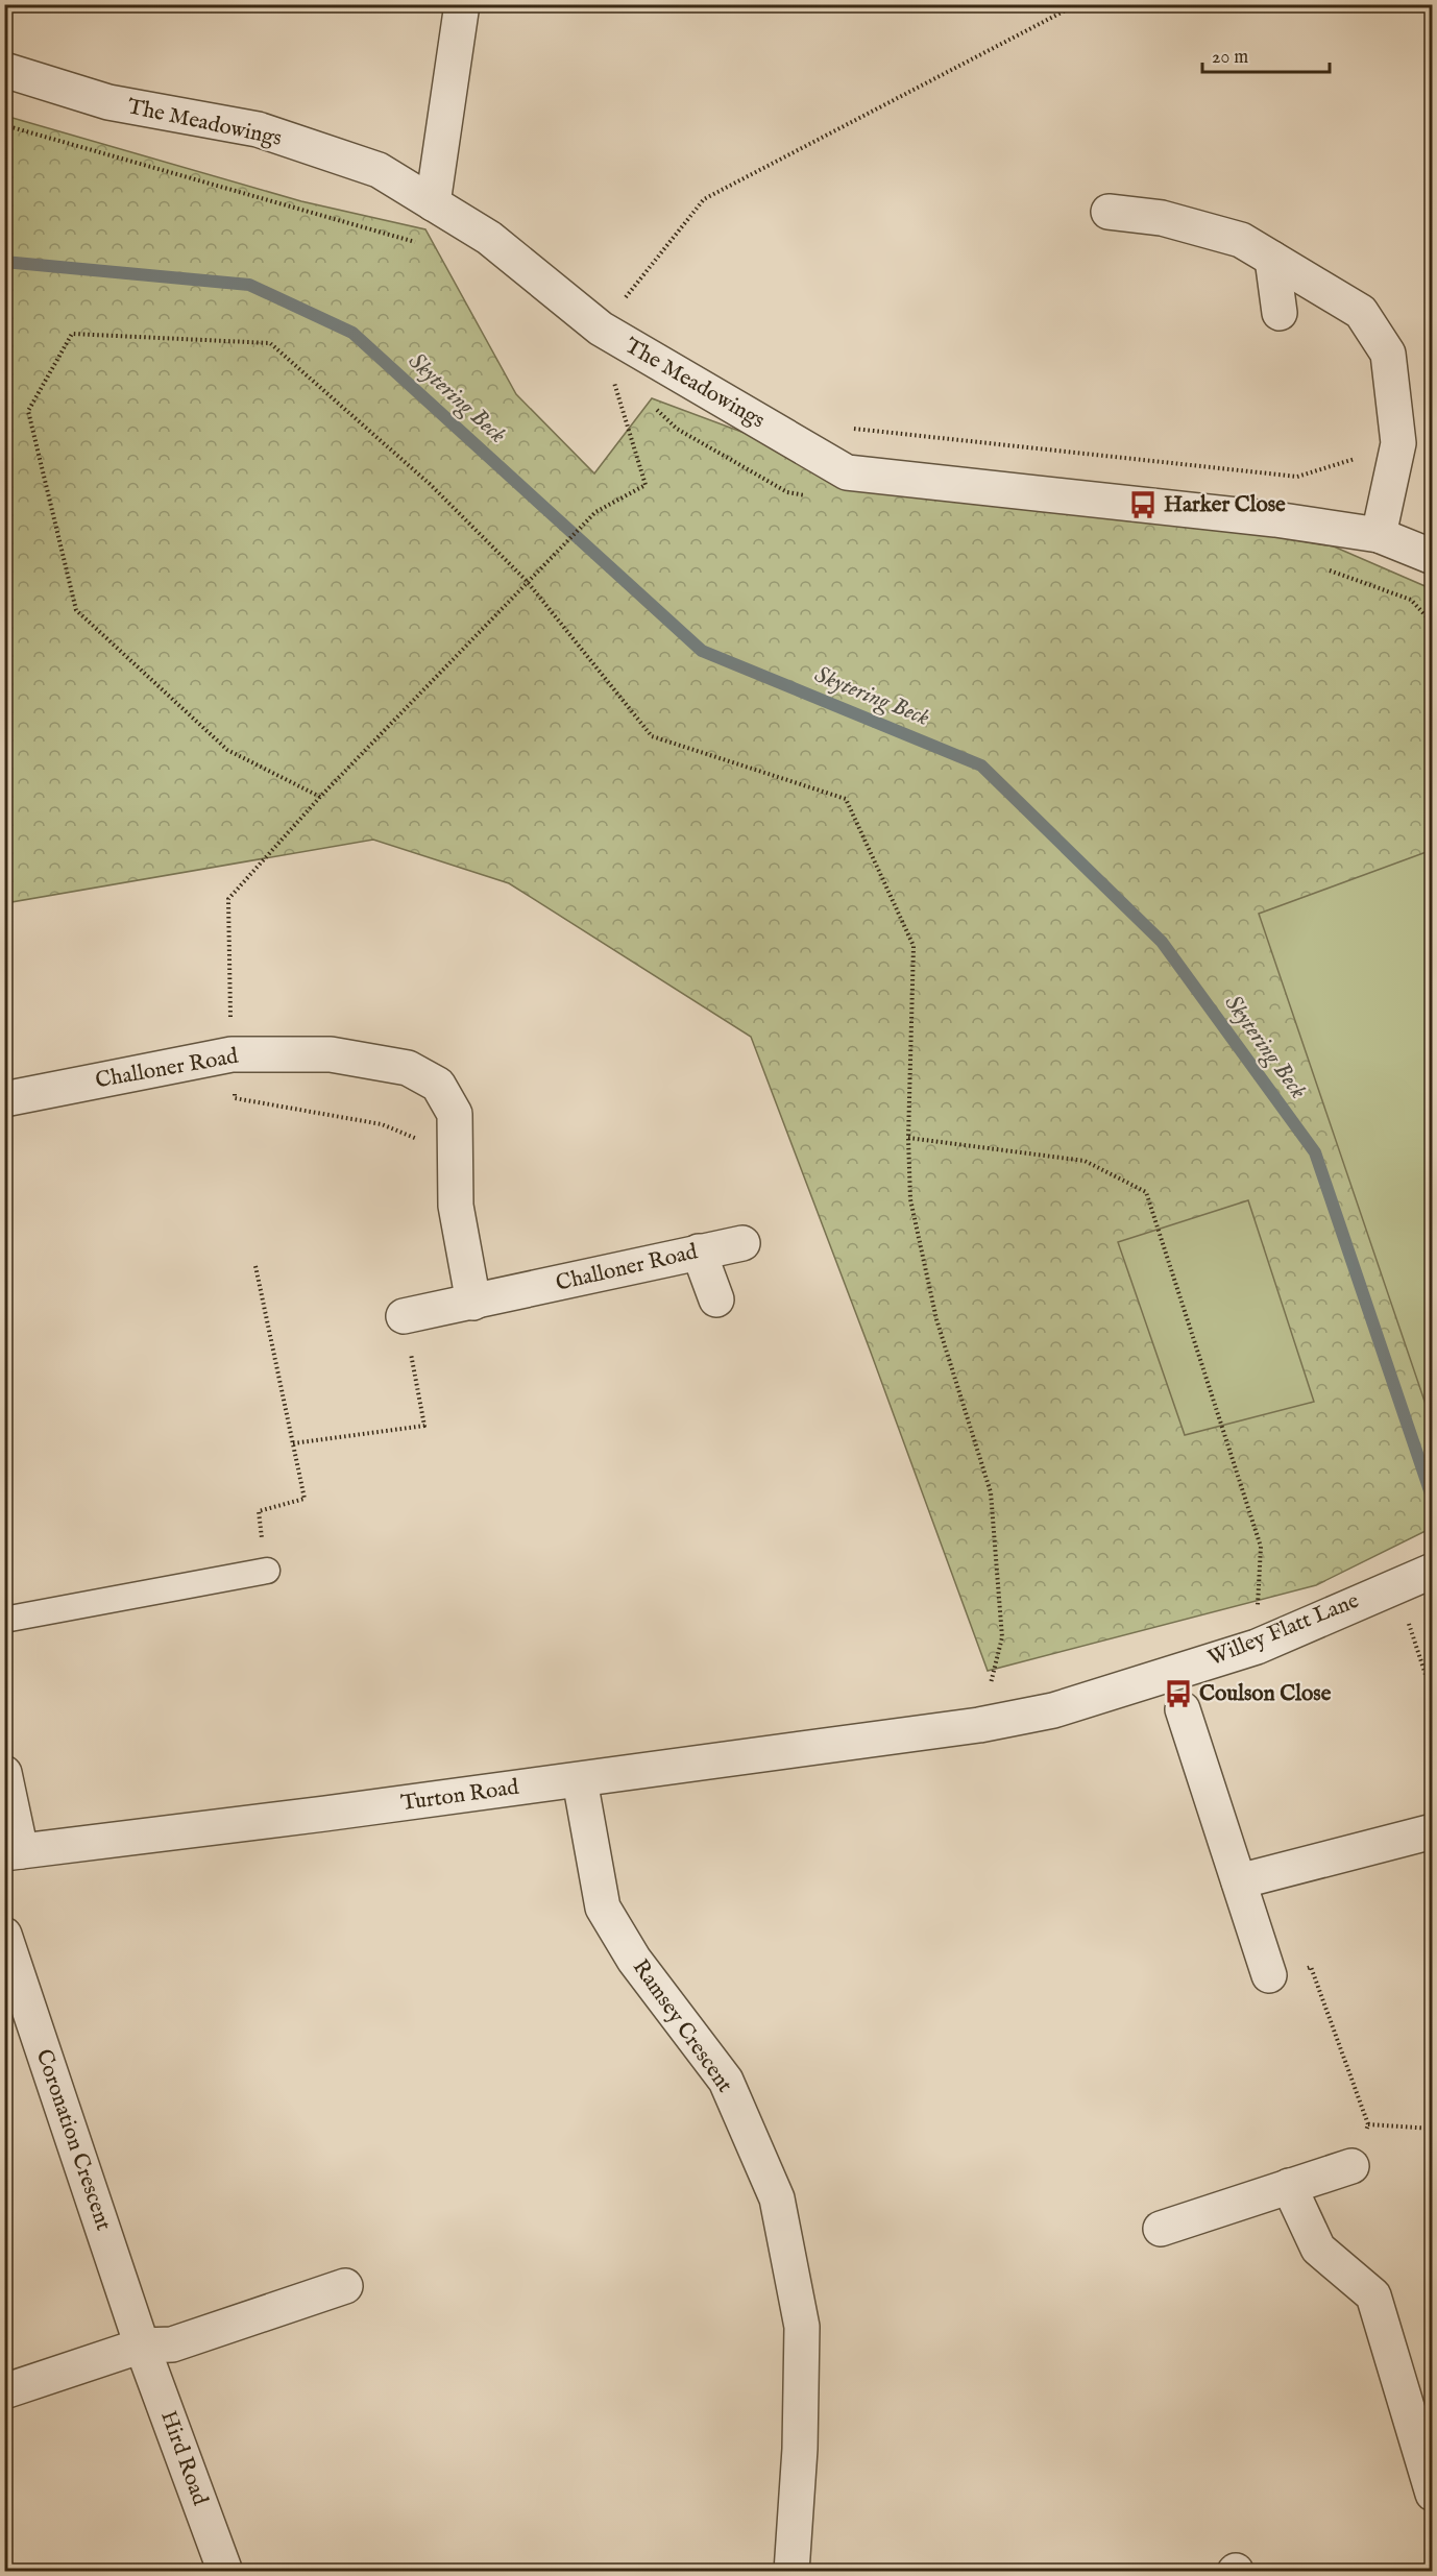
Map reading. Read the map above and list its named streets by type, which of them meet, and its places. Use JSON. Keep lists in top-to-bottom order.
{
  "streets": {
    "street": [
      "The Meadowings",
      "Challoner Road",
      "Willey Flatt Lane",
      "Turton Road",
      "Ramsey Crescent",
      "Coronation Crescent",
      "Hird Road"
    ]
  },
  "crossings": [
    ["Willey Flatt Lane", "Turton Road"],
    ["Turton Road", "Ramsey Crescent"],
    ["Coronation Crescent", "Hird Road"]
  ],
  "water": ["Skytering Beck"],
  "places": {
    "bus stop": ["Harker Close", "Coulson Close"]
  },
  "scale_bar": "20 m"
}
